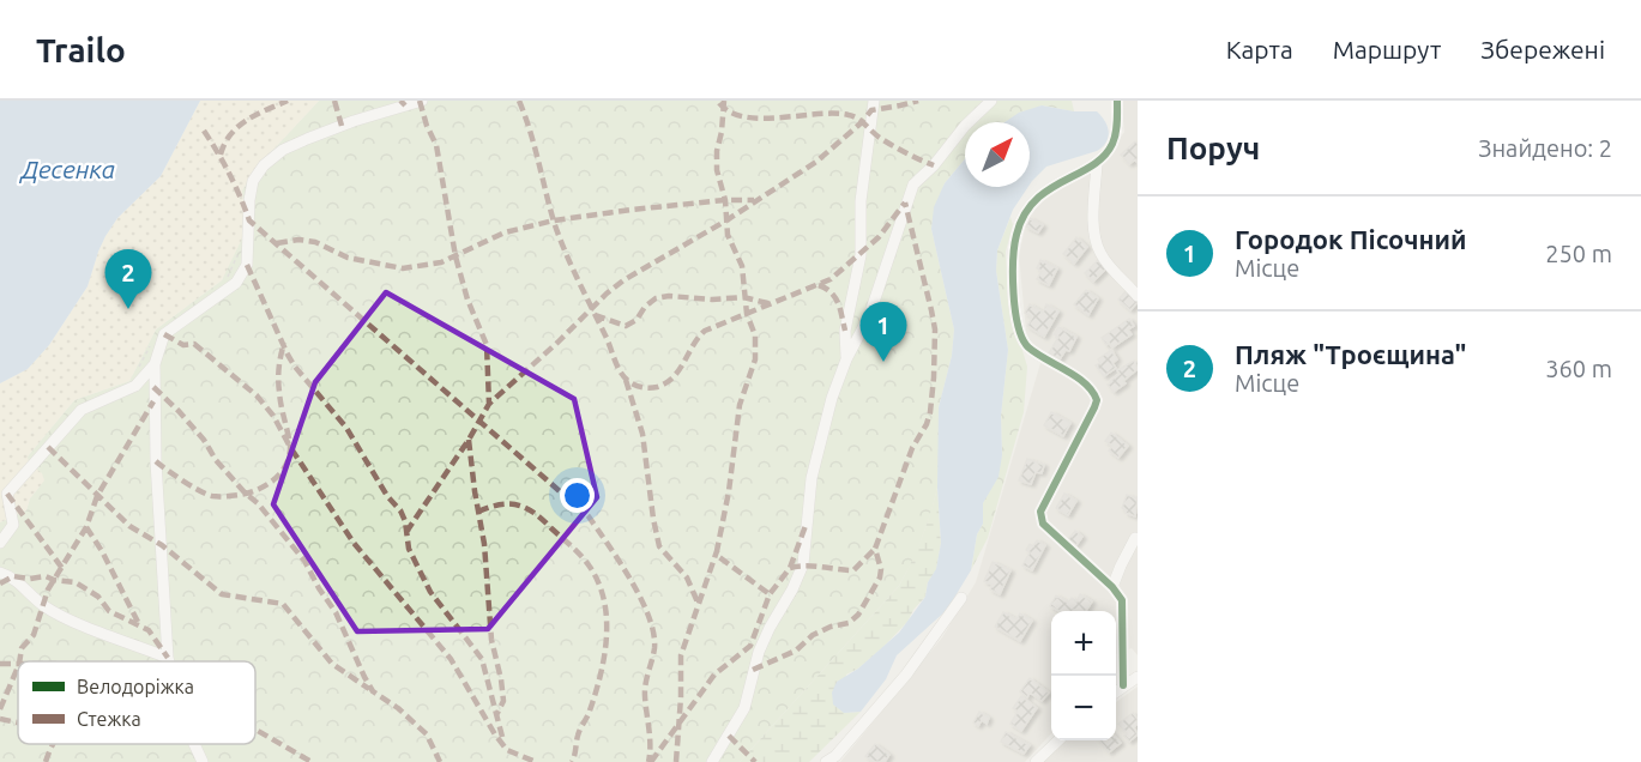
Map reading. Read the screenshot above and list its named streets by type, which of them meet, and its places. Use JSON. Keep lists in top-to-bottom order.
{
  "water": ["Десенка"],
  "legend": ["Велодоріжка", "Стежка"],
  "north": "top right",
  "page": {
    "header": "Trailo",
    "nav": ["Карта", "Маршрут", "Збережені"],
    "heading": ["Поруч", "Знайдено: 2"],
    "list": [
      {
        "mark": "1",
        "name": "Городок Пісочний",
        "note": "Місце",
        "value": "250 m"
      },
      {
        "mark": "2",
        "name": "Пляж \"Троєщина\"",
        "note": "Місце",
        "value": "360 m"
      }
    ],
    "pins": ["2", "1"],
    "map_buttons": ["+", "−"]
  }
}
